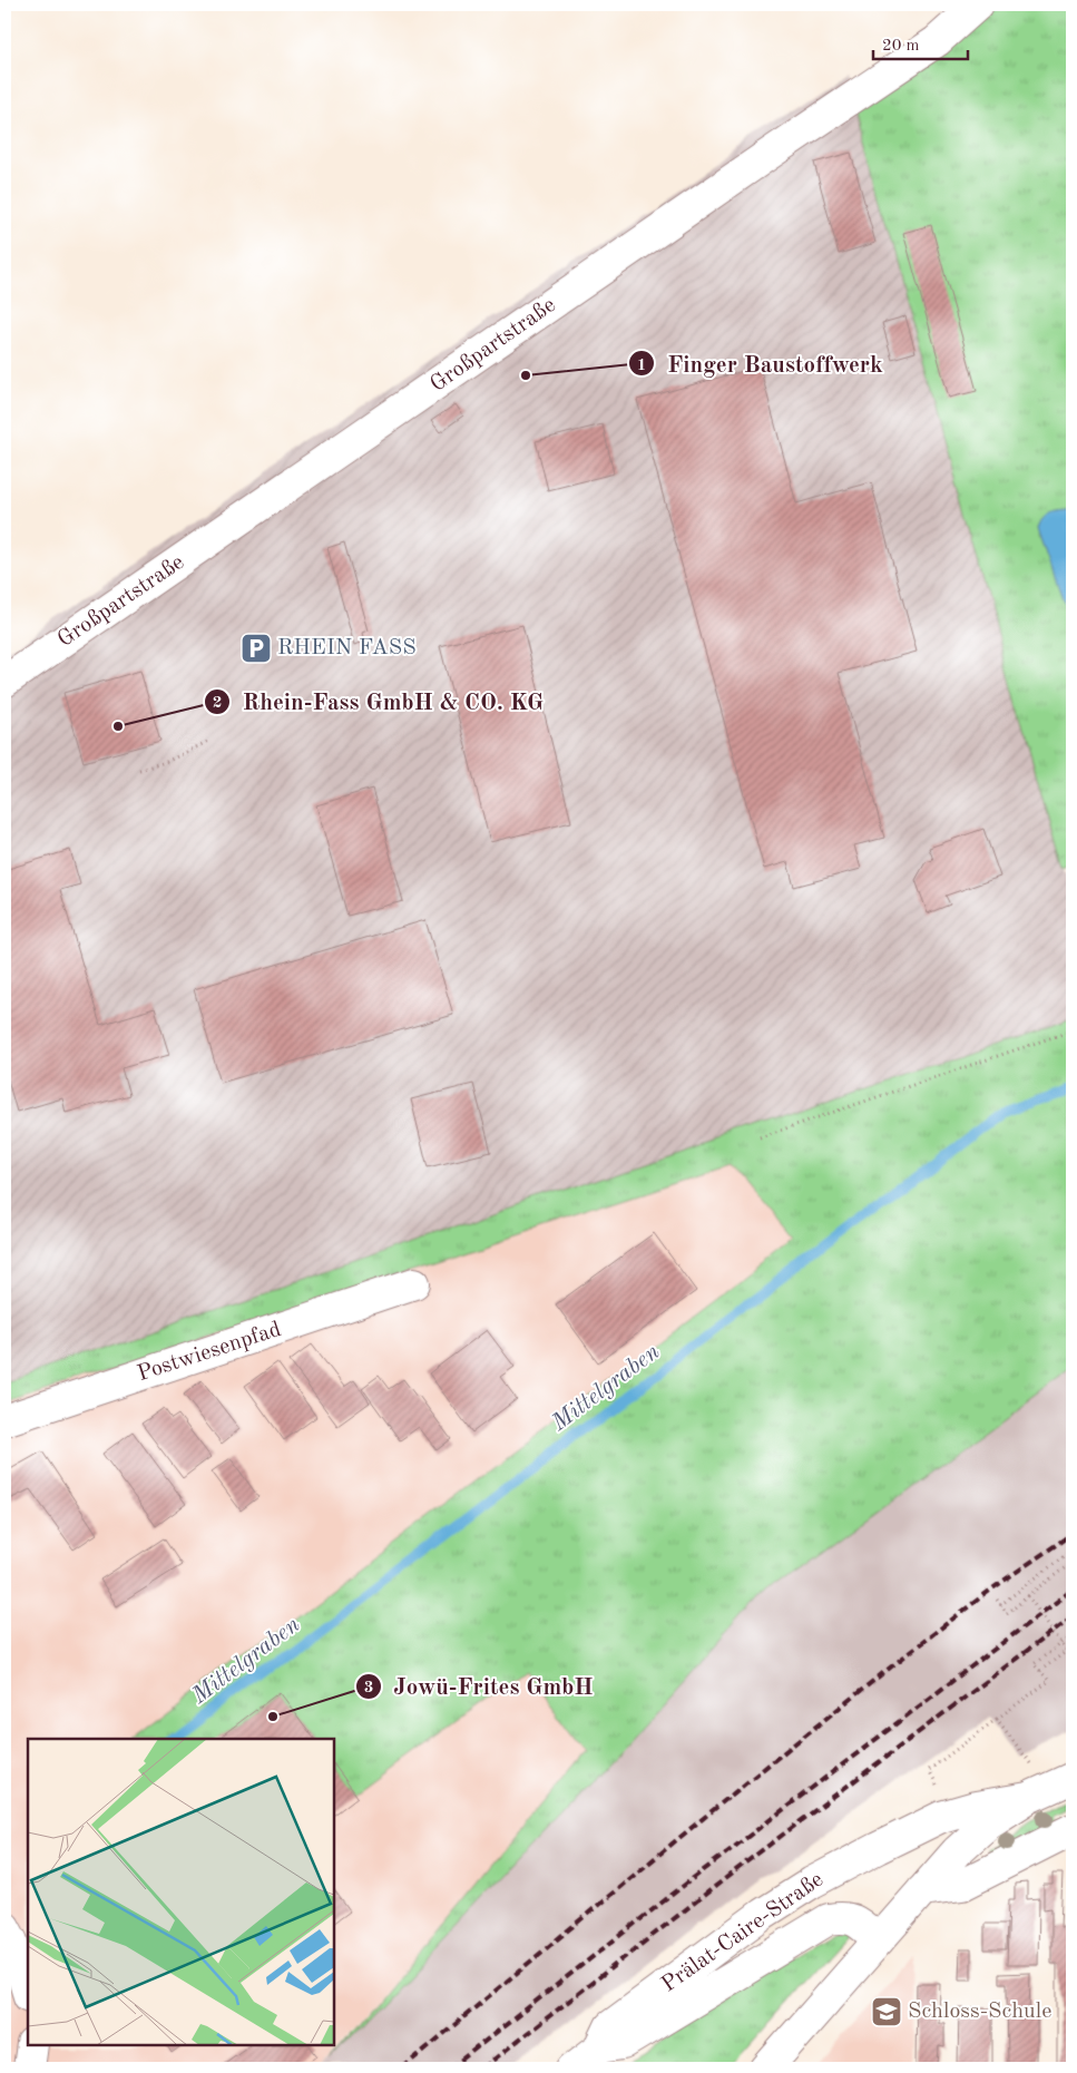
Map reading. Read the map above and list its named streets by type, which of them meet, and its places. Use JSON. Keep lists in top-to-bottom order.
{
  "streets": {
    "street": ["Großpartstraße", "Postwiesenpfad", "Prälat-Caire-Straße"]
  },
  "water": ["Mittelgraben"],
  "places": {
    "other": ["Finger Baustoffwerk", "Rhein-Fass GmbH & CO. KG", "Jowü-Frites GmbH"],
    "parking": ["RHEIN FASS"],
    "school or university": ["Schloss-Schule"]
  },
  "scale_bar": "20 m"
}
